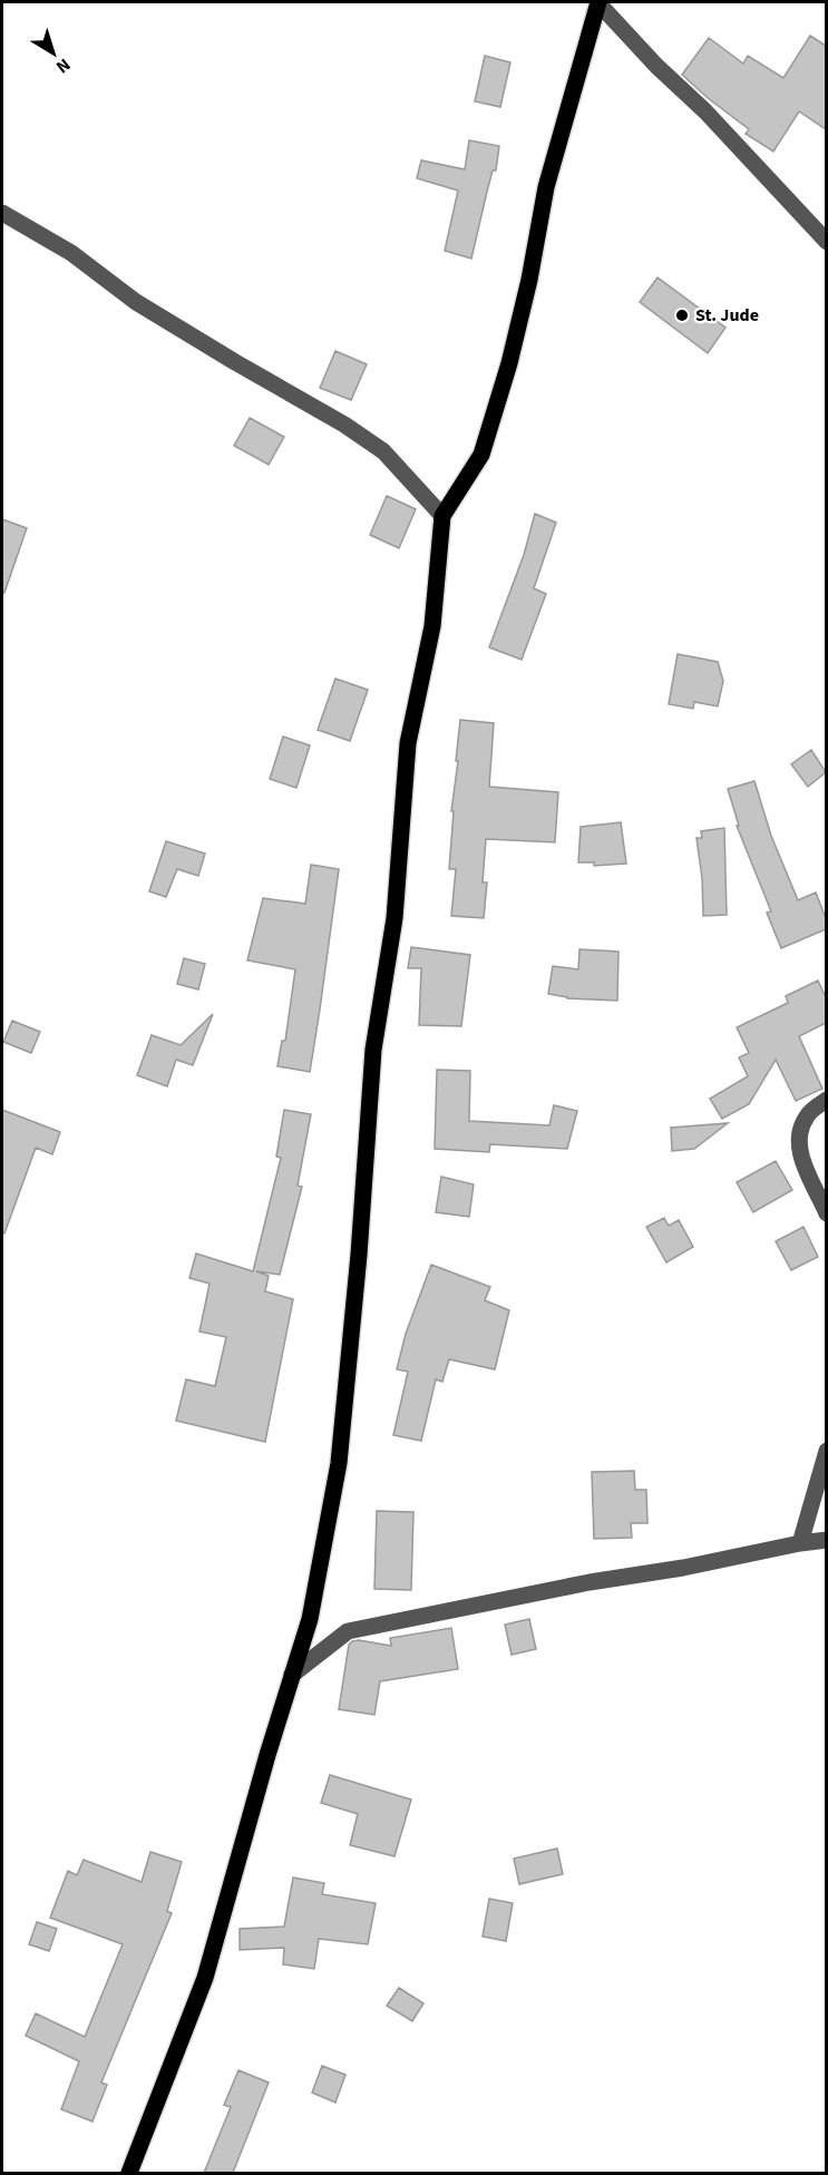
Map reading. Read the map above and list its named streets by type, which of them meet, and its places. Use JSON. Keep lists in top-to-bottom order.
{
  "places": ["St. Jude"],
  "north": "bottom right"
}
